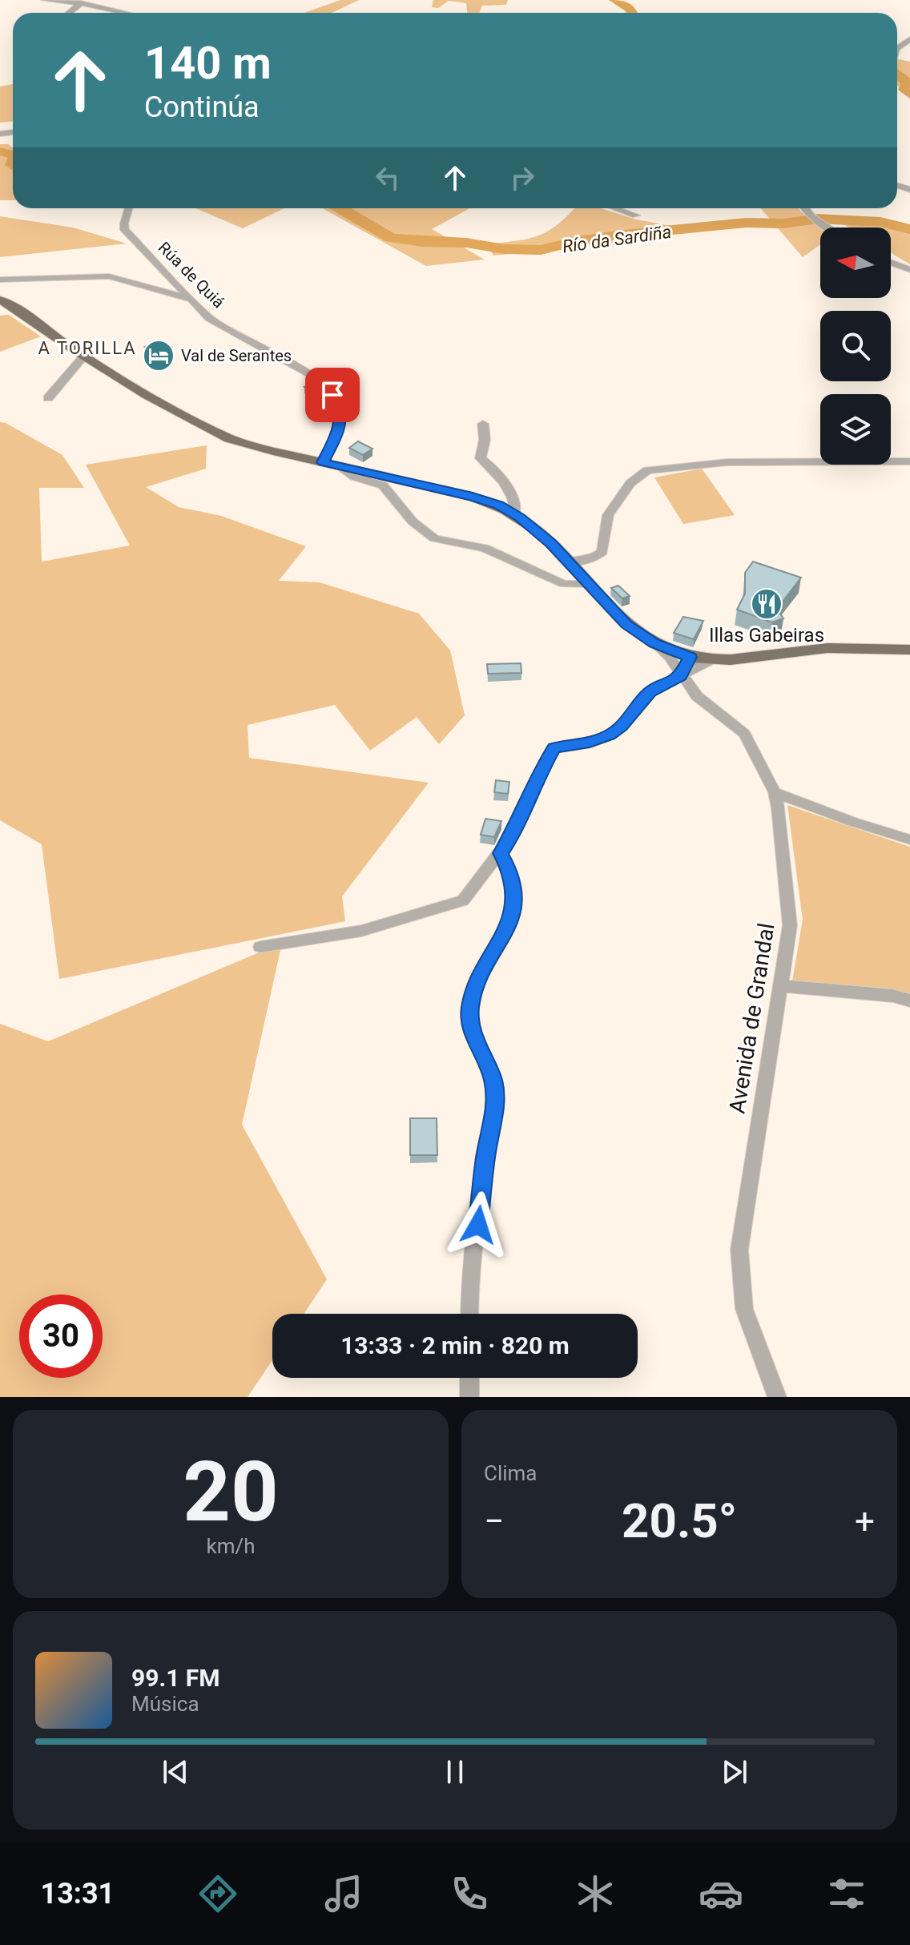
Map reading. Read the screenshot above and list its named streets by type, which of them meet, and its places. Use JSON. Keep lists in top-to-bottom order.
{
  "streets": {
    "street": ["Rúa de Quiá", "Avenida de Grandal"]
  },
  "districts": ["A TORILLA"],
  "water": ["Río da Sardiña"],
  "places": {
    "hotel": ["Val de Serantes"],
    "restaurant": ["Illas Gabeiras"]
  },
  "north": "left",
  "page": {
    "turn": ["140 m", "Continúa"],
    "limit": "30",
    "trip": "13:33 · 2 min · 820 m",
    "tile": [
      ["20", "km/h"],
      "Clima"
    ],
    "heat": ["−", "20.5°", "+"],
    "song": ["99.1 FM", "Música"],
    "tabs": "13:31"
  }
}
